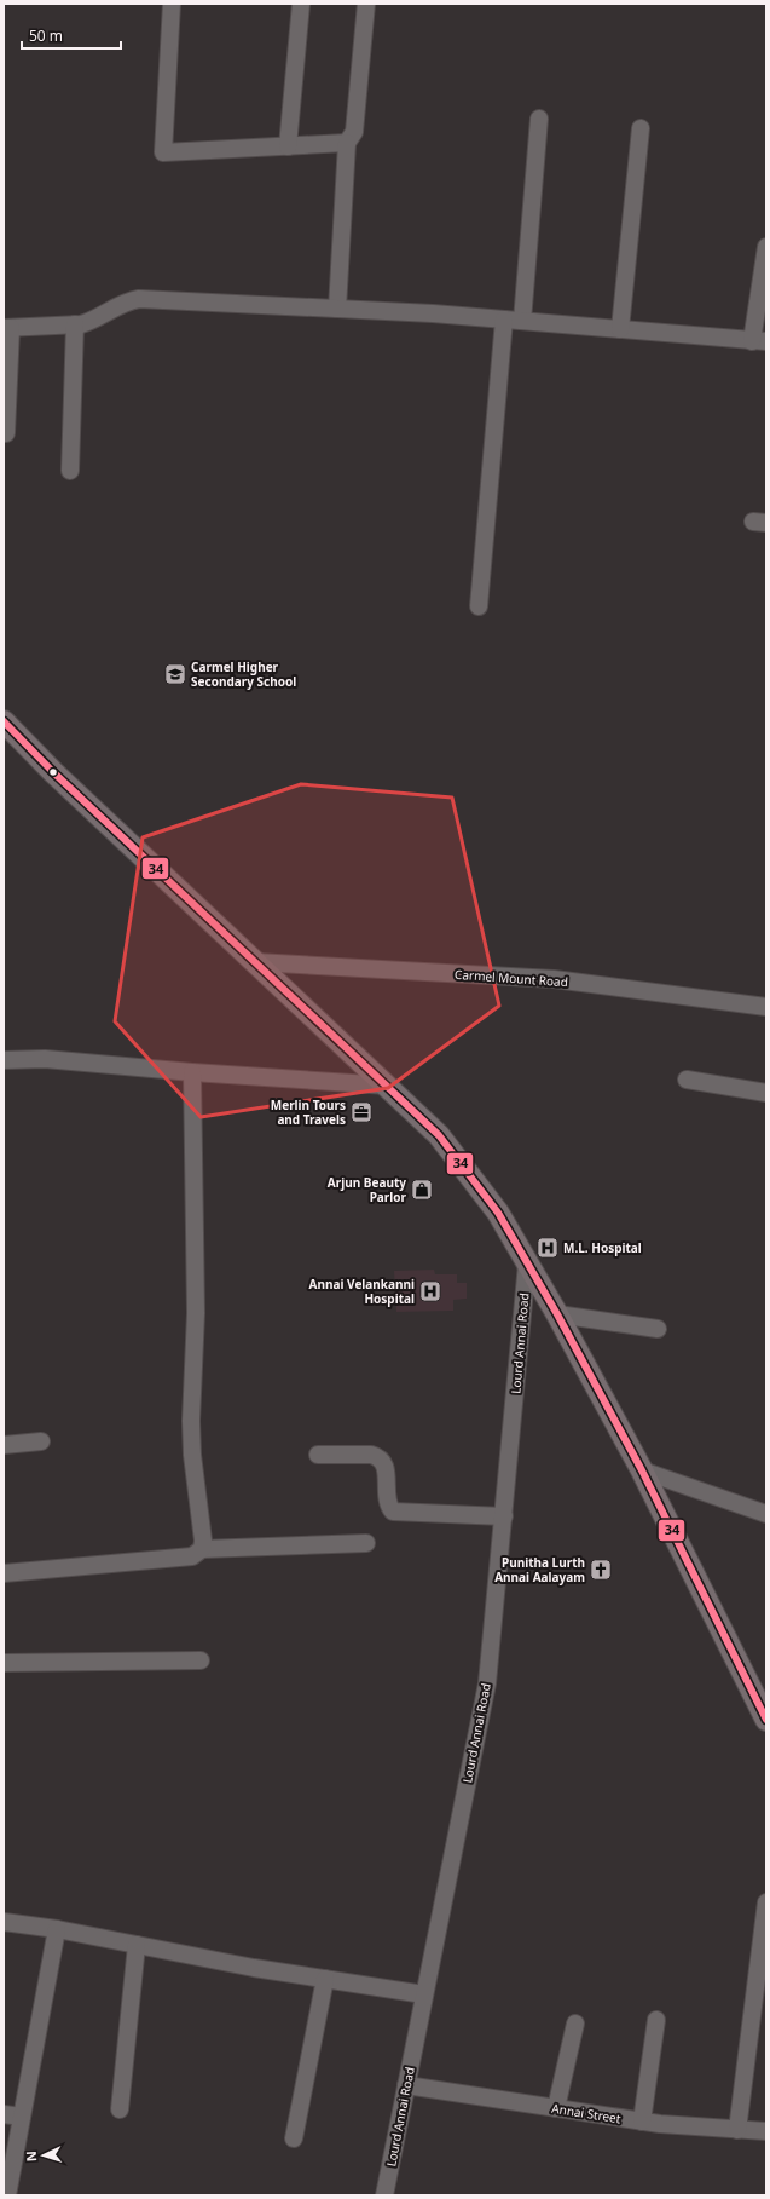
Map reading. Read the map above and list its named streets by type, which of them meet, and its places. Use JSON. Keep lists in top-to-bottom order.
{
  "streets": {
    "street": ["Carmel Mount Road", "Lourd Annai Road", "Annai Street"]
  },
  "crossings": [
    ["Lourd Annai Road", "Annai Street"]
  ],
  "places": {
    "school or university": ["Carmel Higher Secondary School"],
    "office": ["Merlin Tours and Travels"],
    "shop": ["Arjun Beauty Parlor"],
    "hospital": ["M.L. Hospital", "Annai Velankanni Hospital"],
    "church": ["Punitha Lurth Annai Aalayam"]
  },
  "lines": ["transit line 34"],
  "scale_bar": "50 m",
  "north": "left"
}
